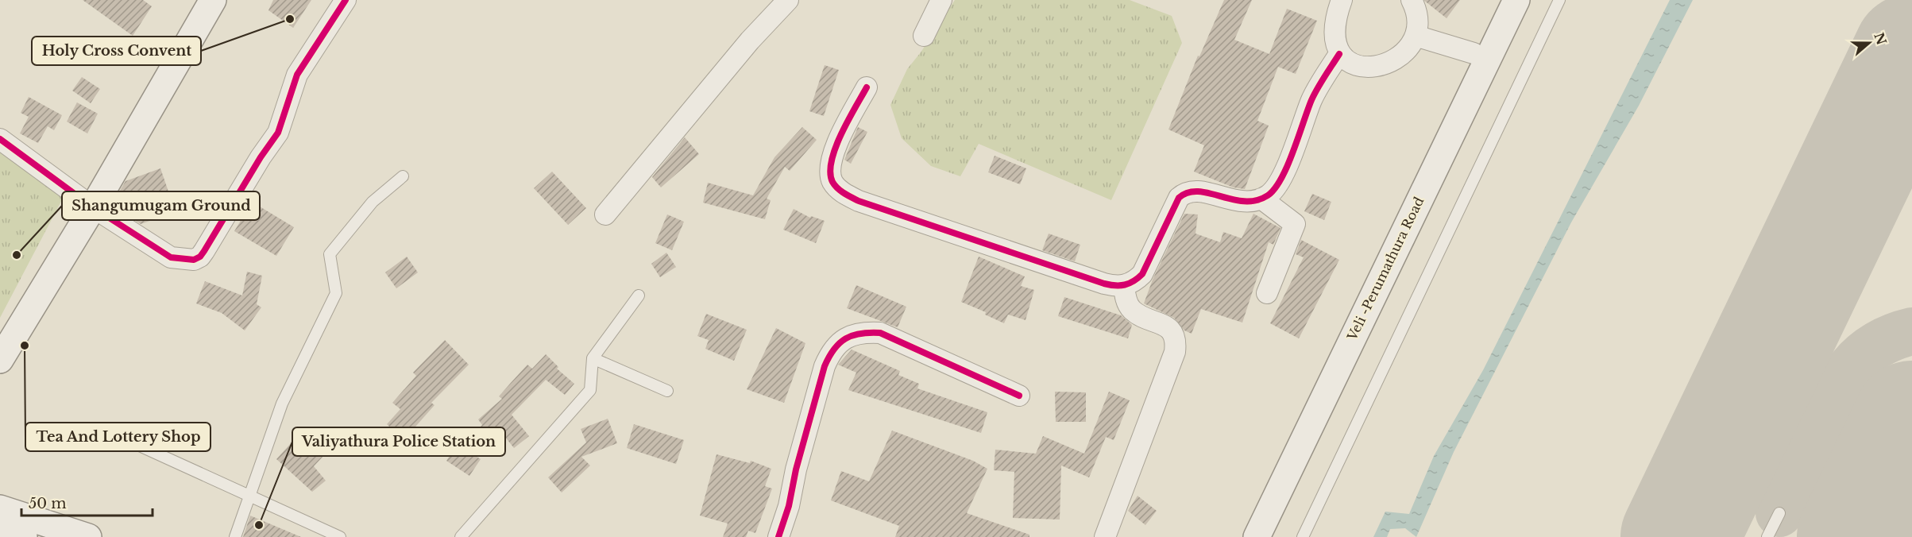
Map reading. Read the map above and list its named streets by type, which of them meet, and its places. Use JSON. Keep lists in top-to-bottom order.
{
  "streets": {
    "main road": ["Veli -Perumathura Road"]
  },
  "places": [
    "Holy Cross Convent",
    "Shangumugam Ground",
    "Tea And Lottery Shop",
    "Valiyathura Police Station"
  ],
  "scale_bar": "50 m",
  "north": "right"
}
